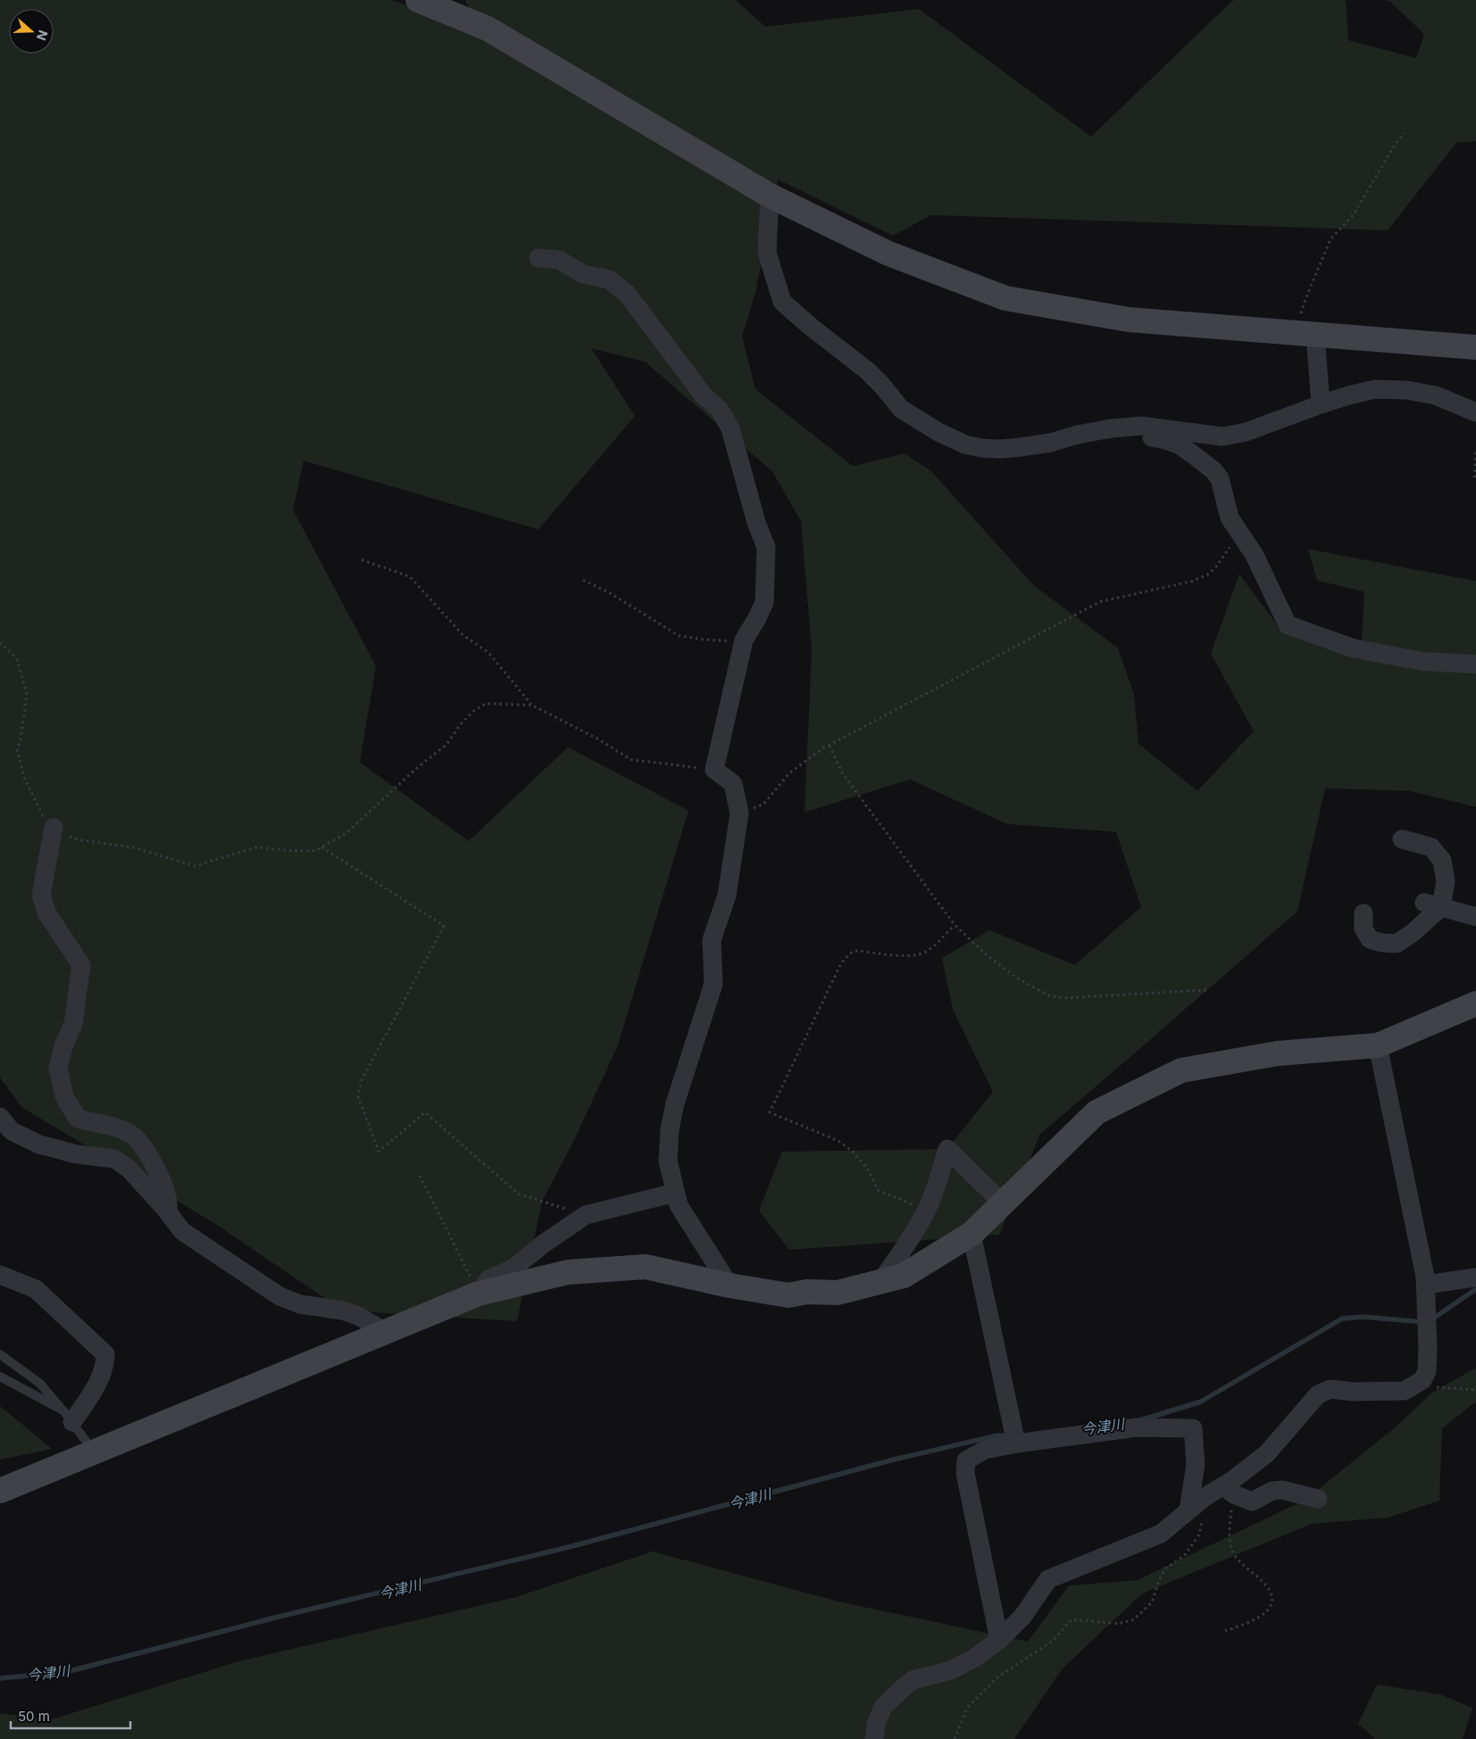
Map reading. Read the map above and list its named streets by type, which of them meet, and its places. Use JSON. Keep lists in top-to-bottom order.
{
  "water": ["今津川"],
  "scale_bar": "50 m",
  "north": "right"
}
